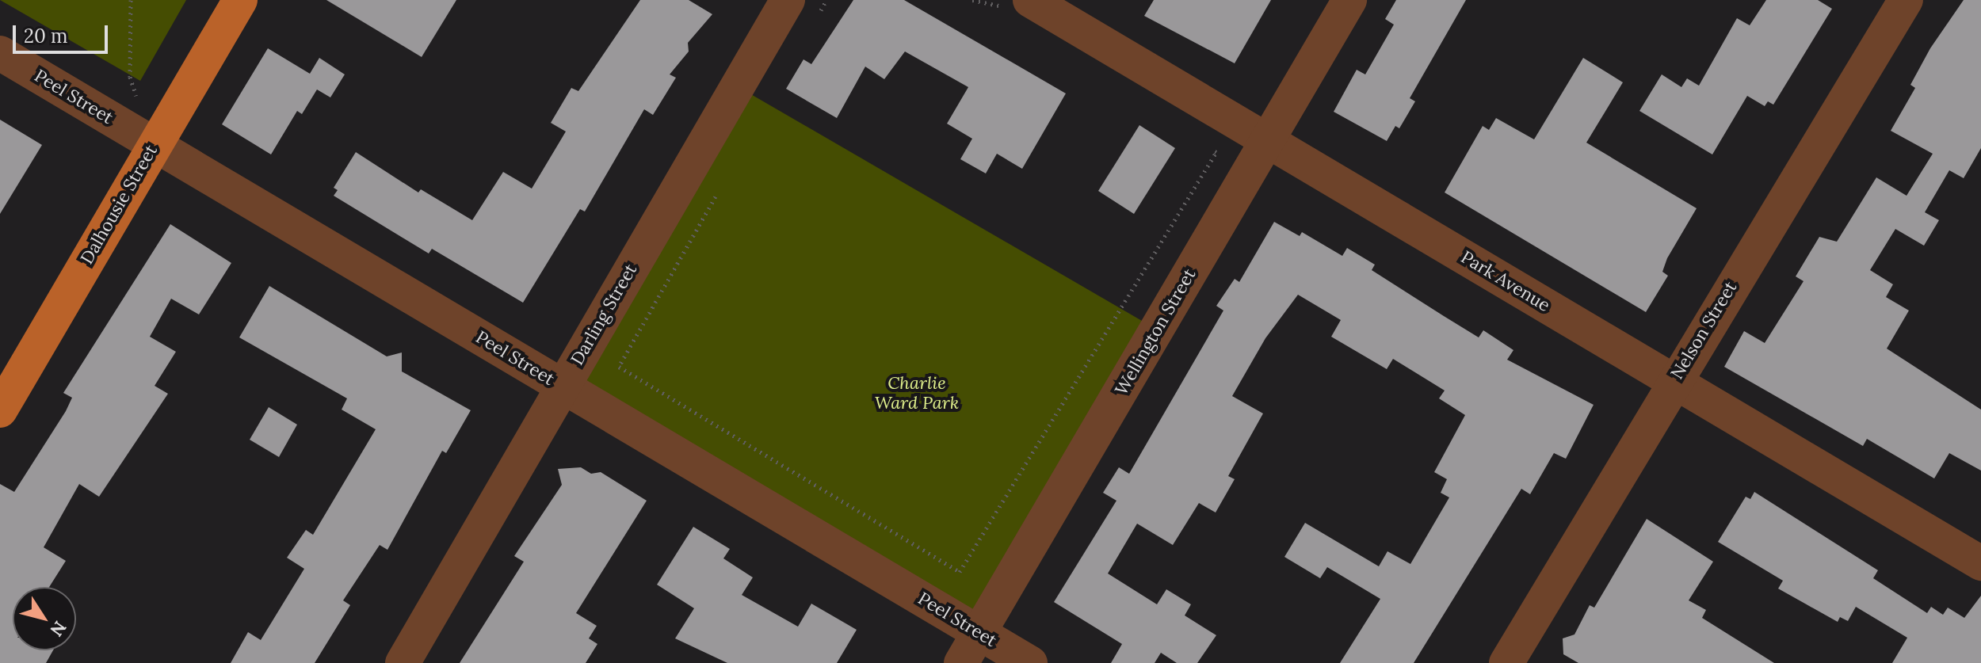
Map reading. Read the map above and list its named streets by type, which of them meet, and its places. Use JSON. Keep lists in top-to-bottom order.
{
  "streets": {
    "main road": ["Dalhousie Street"],
    "street": [
      "Peel Street",
      "Park Avenue",
      "Darling Street",
      "Nelson Street",
      "Wellington Street"
    ]
  },
  "crossings": [
    ["Peel Street", "Dalhousie Street"],
    ["Peel Street", "Darling Street"],
    ["Peel Street", "Wellington Street"],
    ["Park Avenue", "Nelson Street"],
    ["Park Avenue", "Wellington Street"]
  ],
  "parks": ["Charlie Ward Park"],
  "scale_bar": "20 m",
  "north": "bottom right"
}
